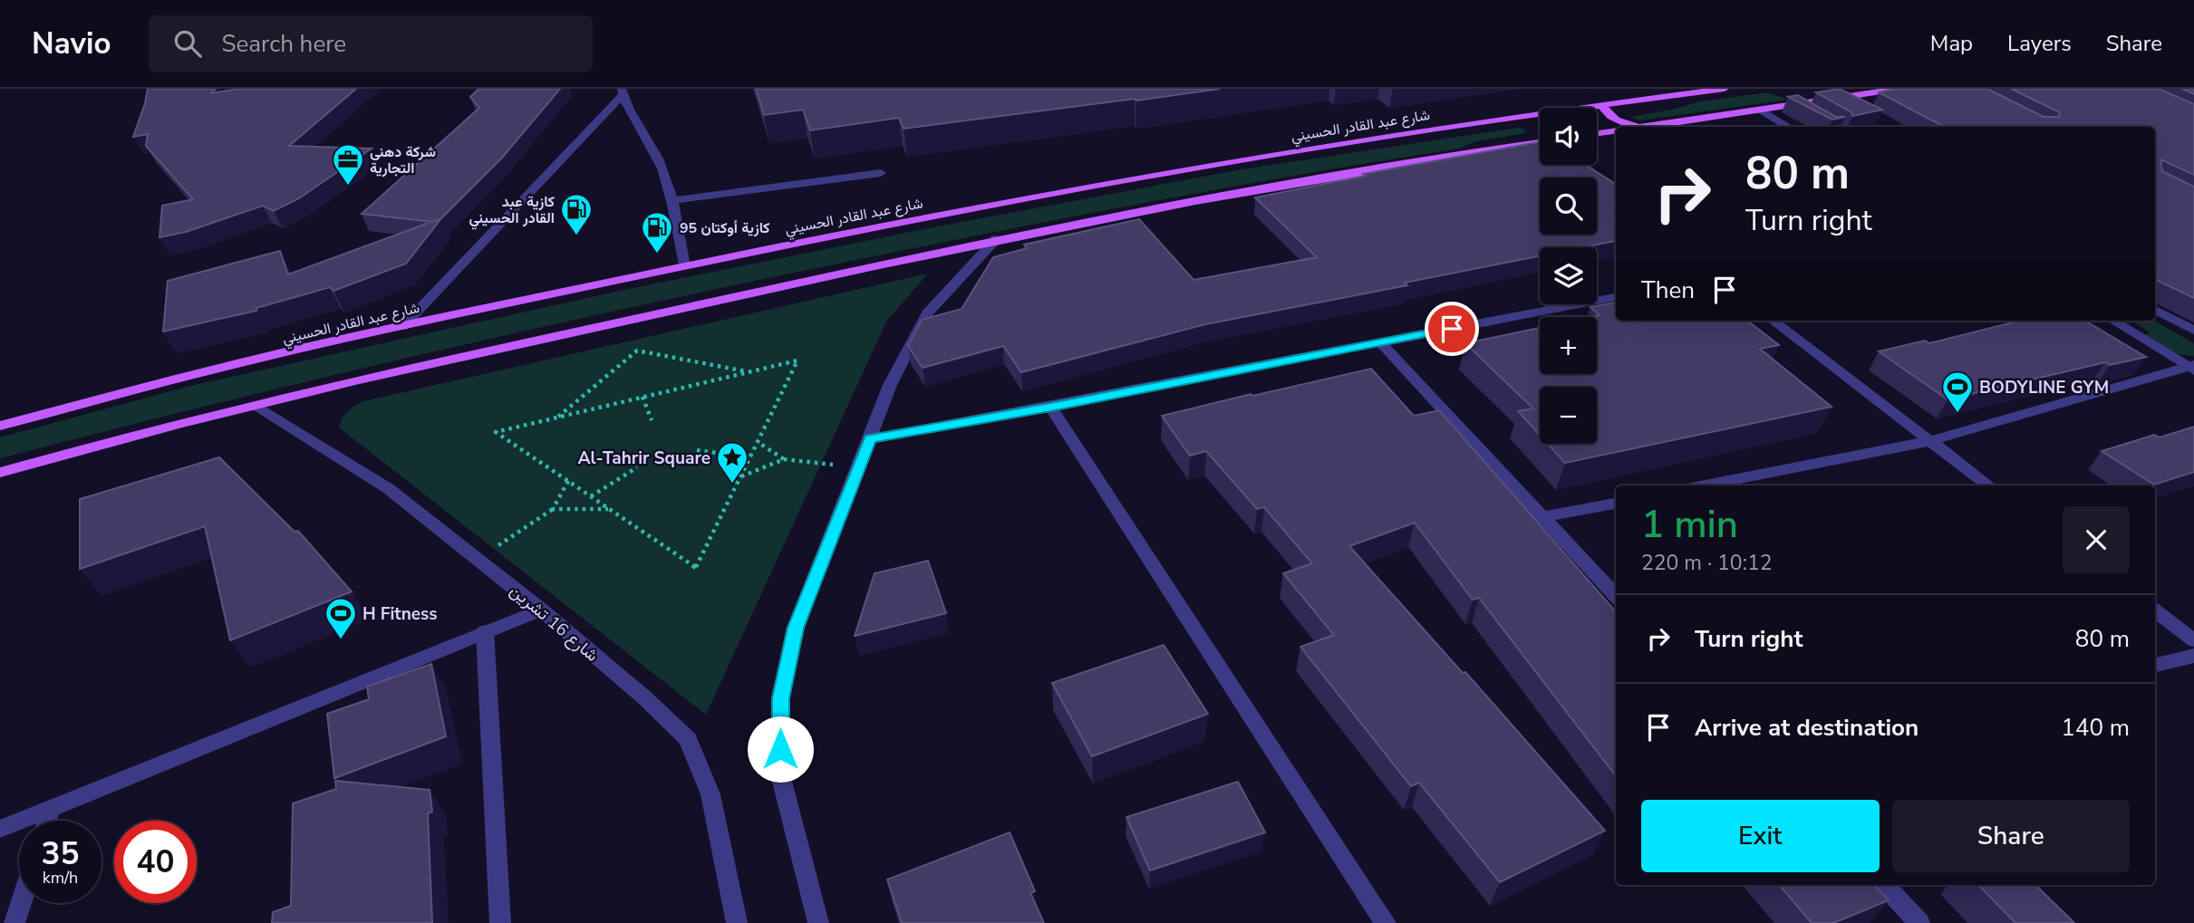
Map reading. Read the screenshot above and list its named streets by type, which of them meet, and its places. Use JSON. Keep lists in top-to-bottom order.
{
  "streets": {
    "main road": ["شارع عبد القادر الحسيني"],
    "street": ["شارع 16 تشرين"]
  },
  "places": {
    "office": ["شركة دهني التجارية"],
    "fuel station": ["كازية عبد القادر الحسيني", "كازية أوكتان 95"],
    "sports": ["BODYLINE GYM", "H Fitness"],
    "place": ["Al-Tahrir Square"]
  },
  "page": {
    "header": "Navio",
    "search": "Search here",
    "nav": ["Map", "Layers", "Share"],
    "map_buttons": ["+", "−"],
    "turn": ["80 m", "Turn right"],
    "then": "Then",
    "heading": ["1 min", "220 m · 10:12"],
    "list": [
      {
        "name": "Turn right",
        "value": "80 m"
      },
      {
        "name": "Arrive at destination",
        "value": "140 m"
      }
    ],
    "buttons": ["Exit", "Share"],
    "speed": "35 km/h",
    "limit": "40"
  }
}
